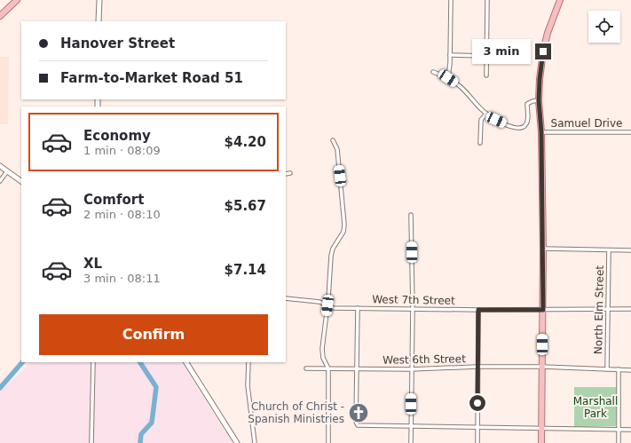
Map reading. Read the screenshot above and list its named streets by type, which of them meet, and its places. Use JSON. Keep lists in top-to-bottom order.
{
  "streets": {
    "street": [
      "Samuel Drive",
      "West 7th Street",
      "North Elm Street",
      "West 6th Street"
    ]
  },
  "crossings": [
    ["West 7th Street", "North Elm Street"],
    ["North Elm Street", "West 6th Street"]
  ],
  "parks": ["Marshall Park"],
  "places": {
    "church": ["Church of Christ - Spanish Ministries"]
  },
  "page": {
    "banner": ["Hanover Street", "Farm-to-Market Road 51"],
    "bubble": "3 min",
    "list": [
      {
        "name": "Economy",
        "note": "1 min · 08:09",
        "value": "$4.20"
      },
      {
        "name": "Comfort",
        "note": "2 min · 08:10",
        "value": "$5.67"
      },
      {
        "name": "XL",
        "note": "3 min · 08:11",
        "value": "$7.14"
      }
    ],
    "buttons": "Confirm"
  }
}
